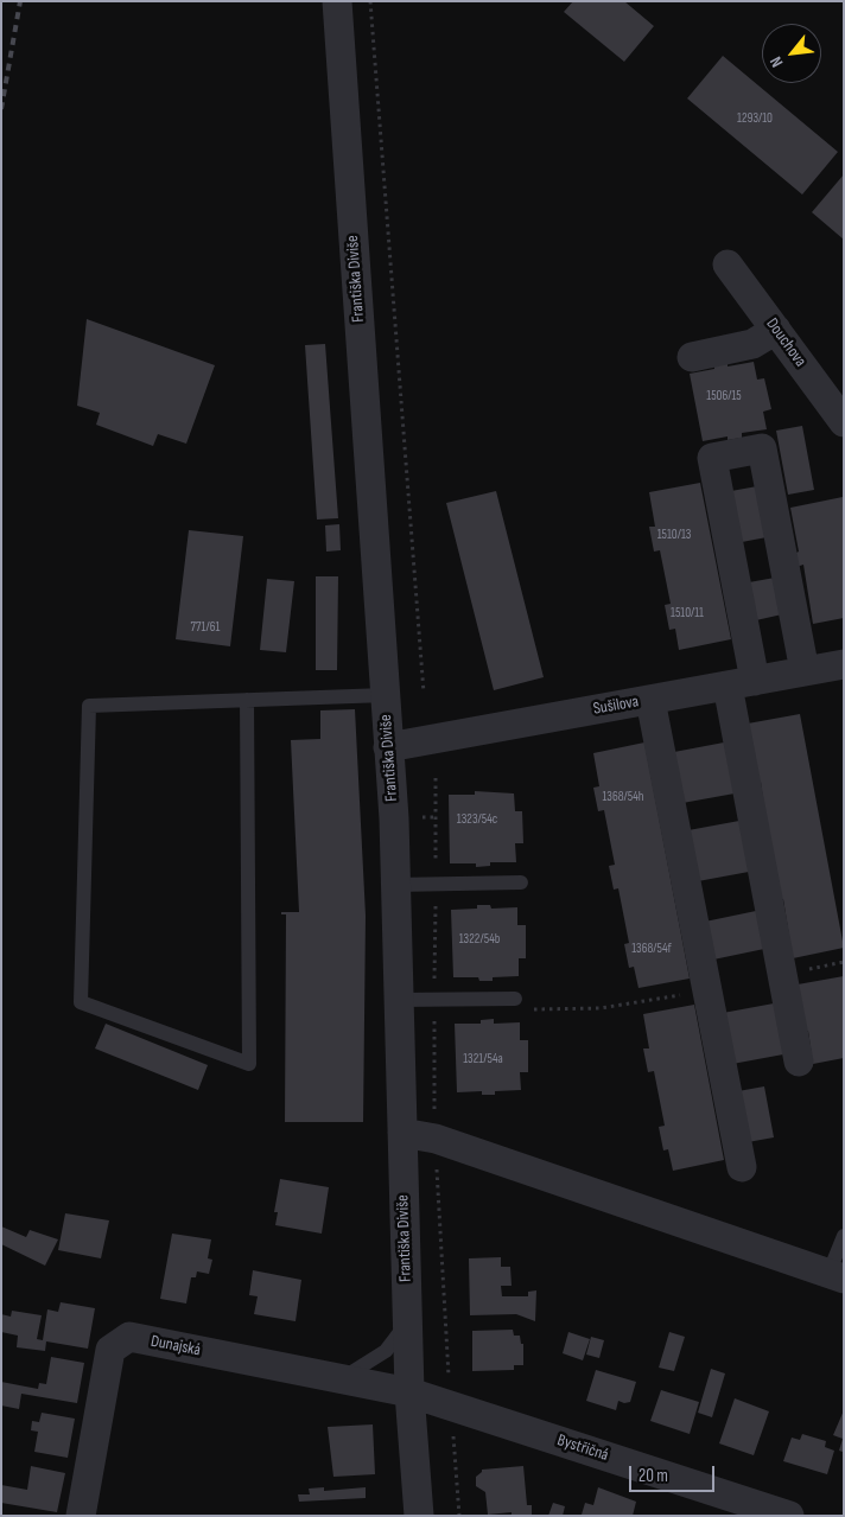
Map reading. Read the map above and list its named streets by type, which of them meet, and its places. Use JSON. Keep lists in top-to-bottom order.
{
  "streets": {
    "street": [
      "Františka Diviše",
      "Douchova",
      "Sušilova",
      "Dunajská",
      "Bystřičná"
    ]
  },
  "crossings": [
    ["Františka Diviše", "Sušilova"],
    ["Františka Diviše", "Dunajská"],
    ["Františka Diviše", "Bystřičná"],
    ["Dunajská", "Bystřičná"]
  ],
  "house_numbers": [
    "1293/10",
    "1506/15",
    "1510/13",
    "1510/11",
    "771/61",
    "1368/54h",
    "1323/54c",
    "1322/54b",
    "1368/54f",
    "1321/54a"
  ],
  "scale_bar": "20 m",
  "north": "bottom left"
}
